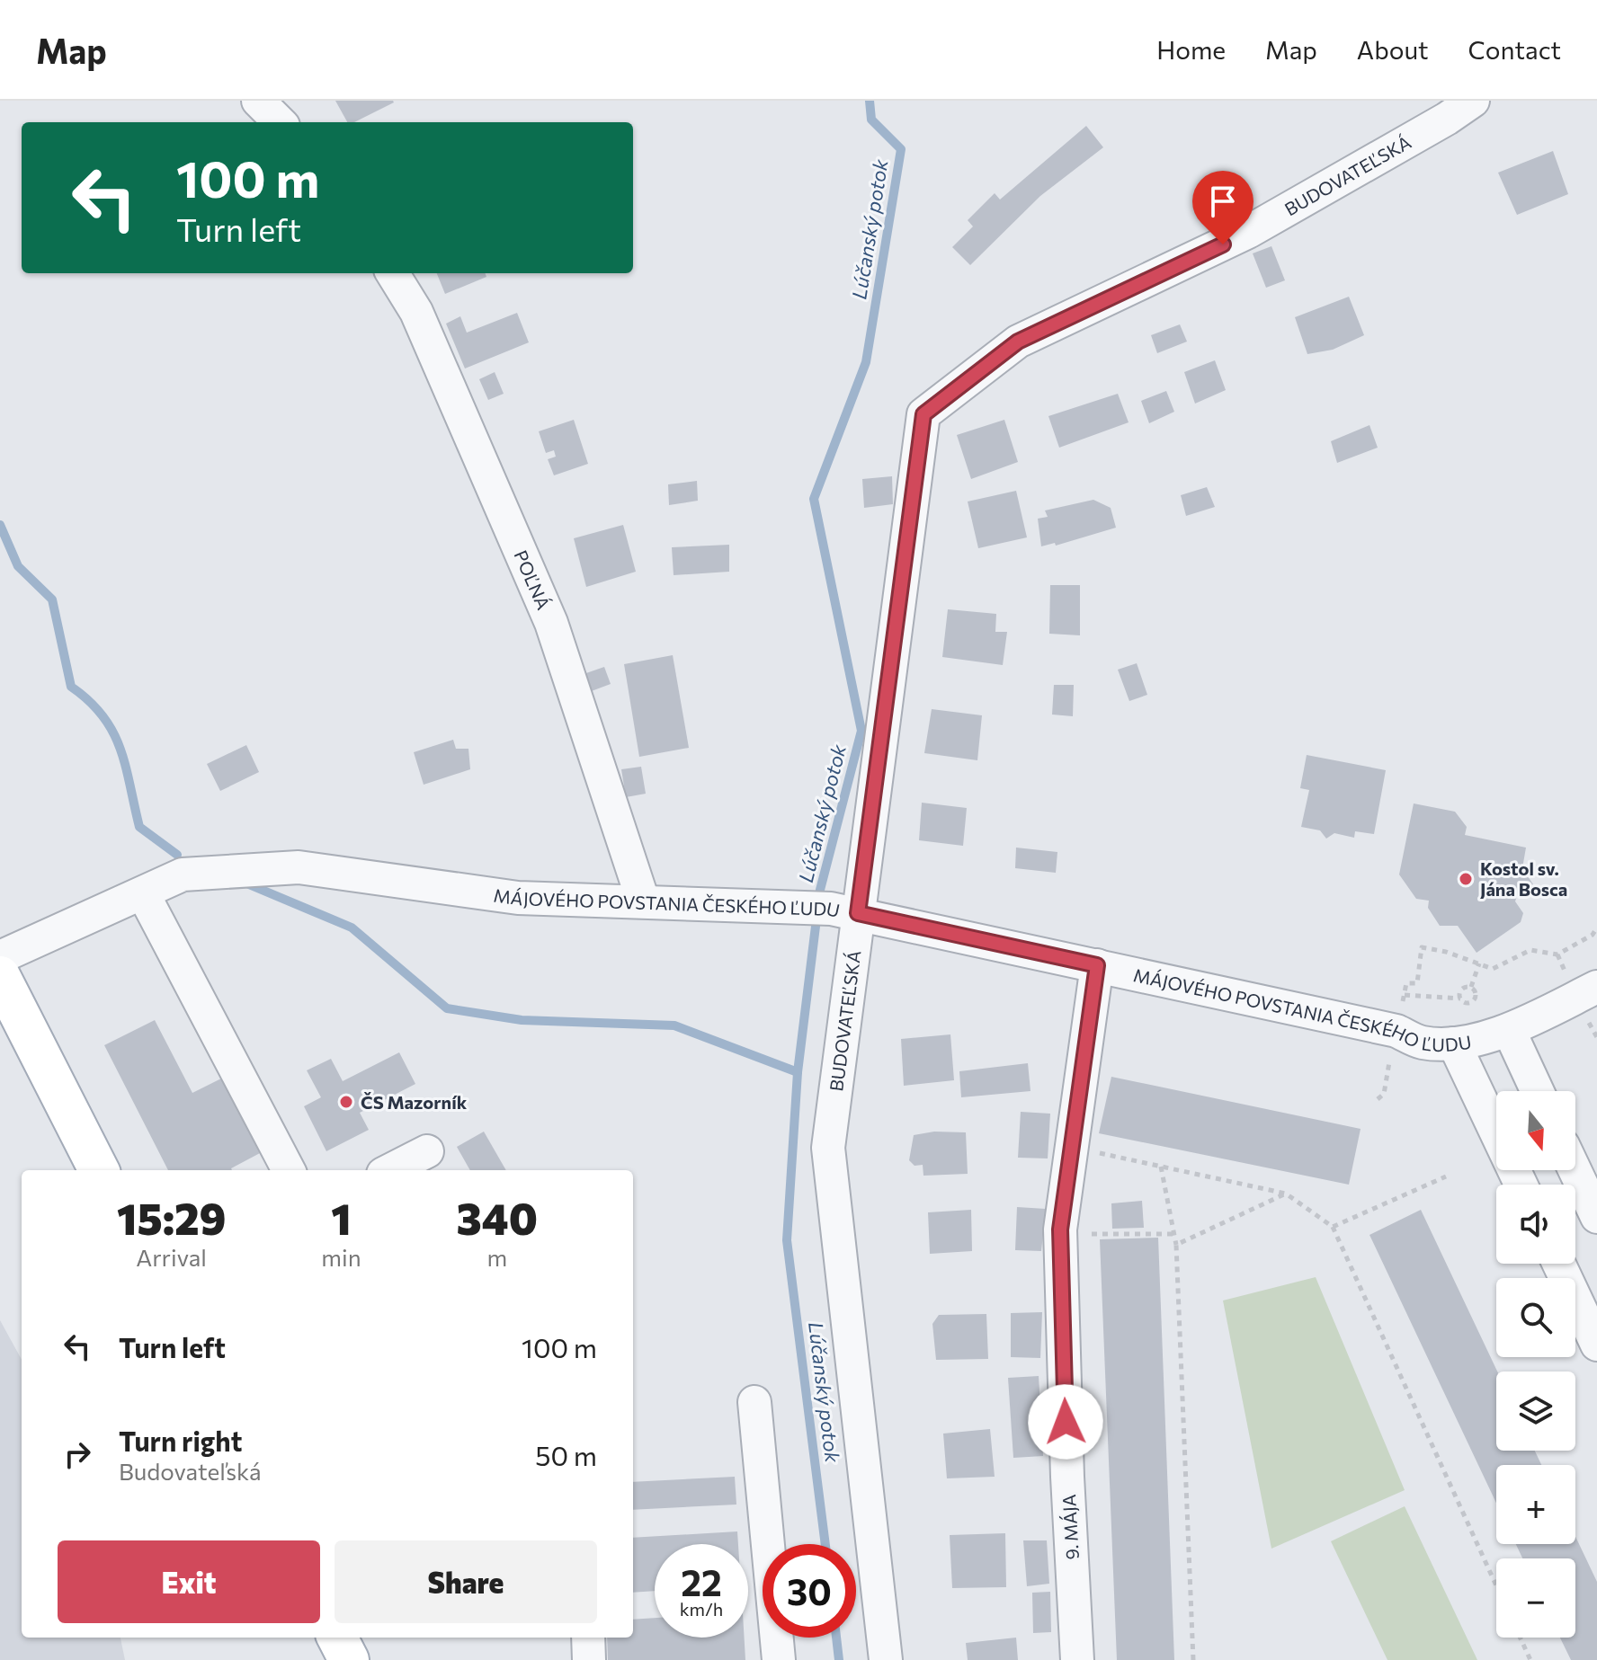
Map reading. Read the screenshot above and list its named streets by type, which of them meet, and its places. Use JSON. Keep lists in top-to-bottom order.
{
  "streets": {
    "street": [
      "BUDOVATEĽSKÁ",
      "POĽNÁ",
      "MÁJOVÉHO POVSTANIA ČESKÉHO ĽUDU",
      "9. MÁJA"
    ]
  },
  "crossings": [
    ["BUDOVATEĽSKÁ", "MÁJOVÉHO POVSTANIA ČESKÉHO ĽUDU"],
    ["POĽNÁ", "MÁJOVÉHO POVSTANIA ČESKÉHO ĽUDU"],
    ["MÁJOVÉHO POVSTANIA ČESKÉHO ĽUDU", "9. MÁJA"]
  ],
  "water": ["Lúčanský potok"],
  "places": ["Kostol sv. Jána Bosca", "ČS Mazorník"],
  "north": "bottom",
  "page": {
    "header": "Map",
    "nav": [
      "Home",
      "Map",
      "About",
      "Contact"
    ],
    "turn": ["100 m", "Turn left"],
    "map_buttons": ["+", "−"],
    "eta": [
      "15:29",
      "Arrival",
      "1",
      "min",
      "340",
      "m"
    ],
    "list": [
      {
        "name": "Turn left",
        "value": "100 m"
      },
      {
        "name": "Turn right",
        "note": "Budovateľská",
        "value": "50 m"
      }
    ],
    "buttons": ["Exit", "Share"],
    "speed": "22 km/h",
    "limit": "30"
  }
}
